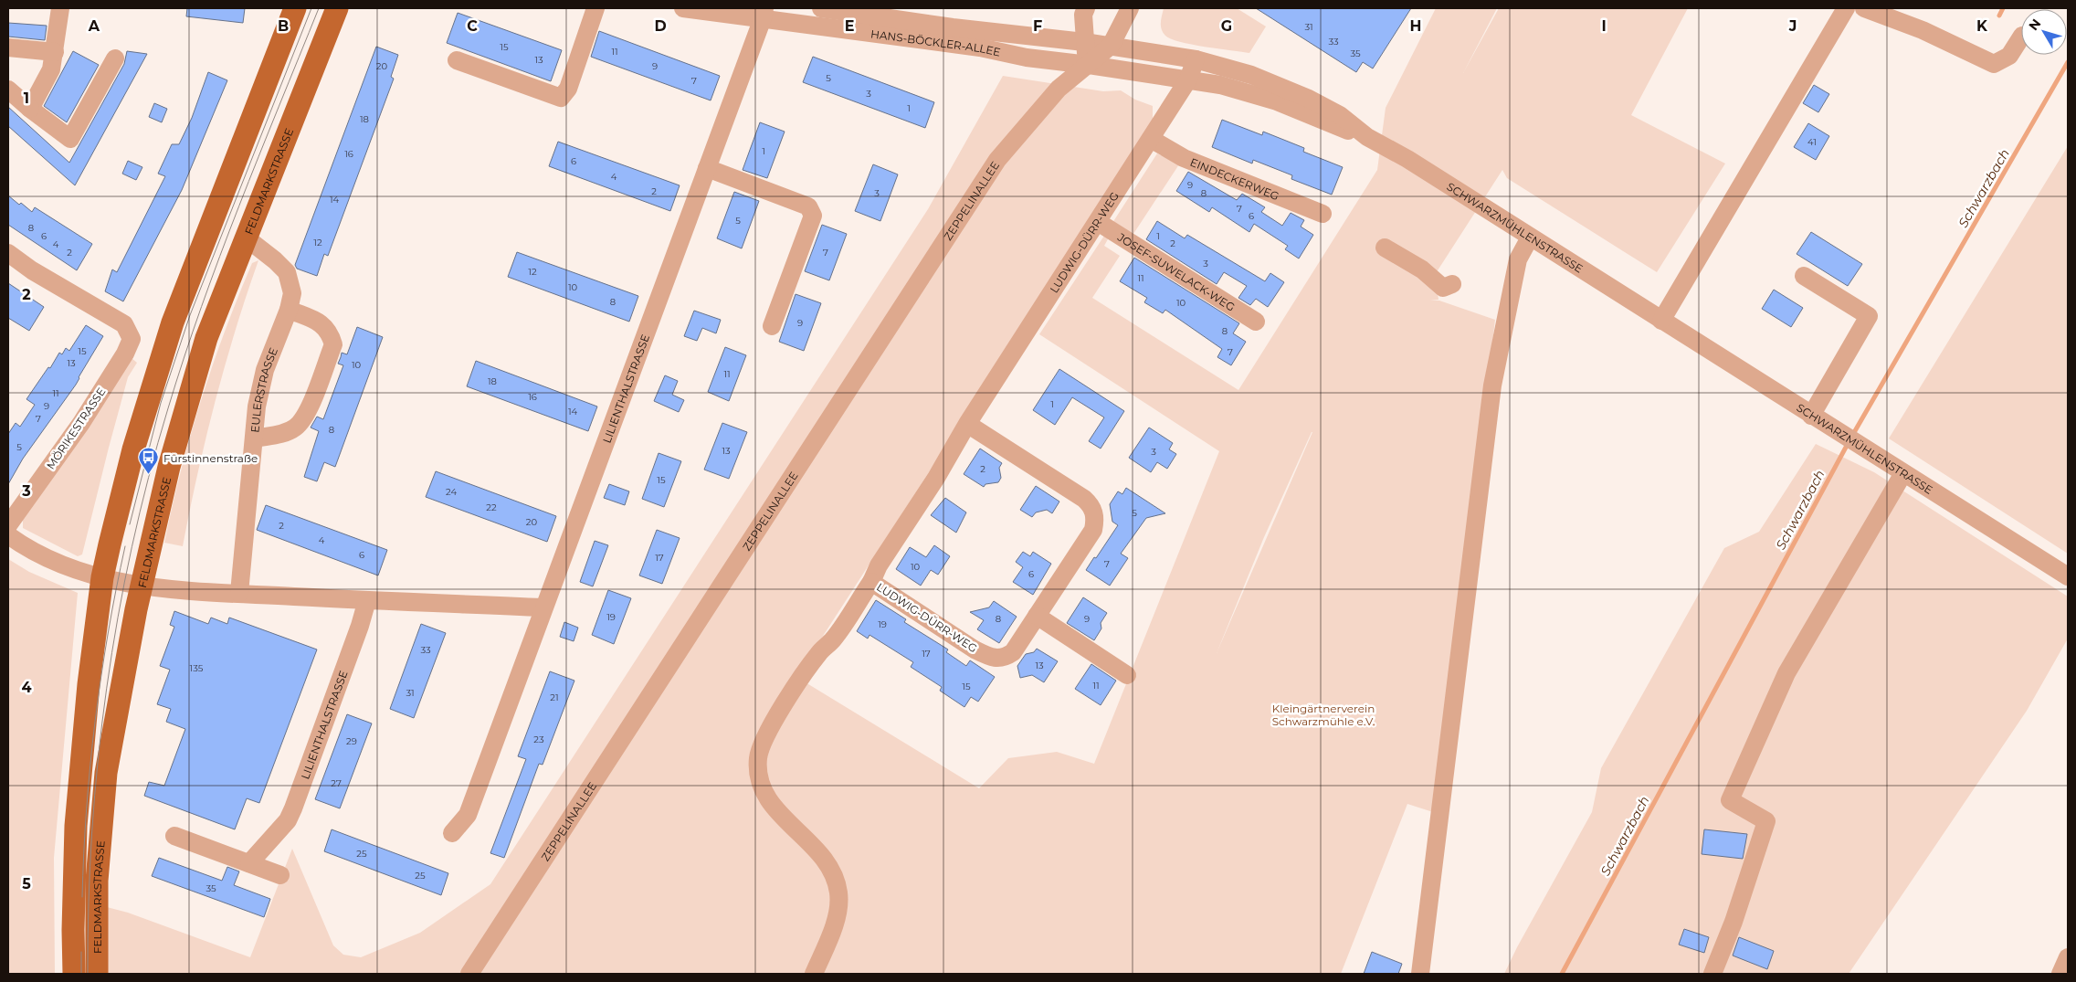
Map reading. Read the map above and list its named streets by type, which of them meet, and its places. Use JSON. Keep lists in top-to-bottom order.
{
  "streets": {
    "main road": ["FELDMARKSTRASSE"],
    "street": [
      "HANS-BÖCKLER-ALLEE",
      "EINDECKERWEG",
      "ZEPPELINALLEE",
      "SCHWARZMÜHLENSTRASSE",
      "LUDWIG-DÜRR-WEG",
      "JOSEF-SUWELACK-WEG",
      "LILIENTHALSTRASSE",
      "EULERSTRASSE",
      "MÖRIKESTRASSE"
    ]
  },
  "crossings": [
    ["HANS-BÖCKLER-ALLEE", "ZEPPELINALLEE"],
    ["HANS-BÖCKLER-ALLEE", "SCHWARZMÜHLENSTRASSE"],
    ["HANS-BÖCKLER-ALLEE", "LUDWIG-DÜRR-WEG"],
    ["HANS-BÖCKLER-ALLEE", "LILIENTHALSTRASSE"],
    ["EINDECKERWEG", "LUDWIG-DÜRR-WEG"],
    ["FELDMARKSTRASSE", "EULERSTRASSE"],
    ["SCHWARZMÜHLENSTRASSE", "LUDWIG-DÜRR-WEG"],
    ["LUDWIG-DÜRR-WEG", "JOSEF-SUWELACK-WEG"]
  ],
  "water": ["Schwarzbach"],
  "parks": ["Kleingärtnerverein Schwarzmühle e.V."],
  "places": {
    "bus stop": ["Fürstinnenstraße"]
  },
  "house_numbers": [
    "31",
    "33",
    "15",
    "11",
    "35",
    "13",
    "20",
    "9",
    "5",
    "7",
    "3",
    "1",
    "18",
    "41",
    "1",
    "16",
    "6",
    "4",
    "9",
    "2",
    "3",
    "8",
    "14",
    "7",
    "6",
    "5",
    "8",
    "6",
    "1",
    "12",
    "2",
    "4",
    "2",
    "7",
    "3",
    "12",
    "11",
    "10",
    "8",
    "10",
    "9",
    "8",
    "15",
    "7",
    "13",
    "10",
    "11",
    "18",
    "11",
    "16",
    "1",
    "9",
    "14",
    "7",
    "8",
    "5",
    "13",
    "3",
    "2",
    "15",
    "24",
    "22",
    "5",
    "20",
    "2",
    "4",
    "6",
    "17",
    "7",
    "10",
    "6",
    "19",
    "8",
    "9",
    "19",
    "33",
    "17",
    "13",
    "135",
    "11",
    "15",
    "31",
    "21",
    "23",
    "29",
    "27",
    "25",
    "25",
    "35"
  ],
  "north": "top left",
  "grid": {
    "columns": [
      "A",
      "B",
      "C",
      "D",
      "E",
      "F",
      "G",
      "H",
      "I",
      "J",
      "K"
    ],
    "rows": [
      "1",
      "2",
      "3",
      "4",
      "5"
    ]
  }
}
